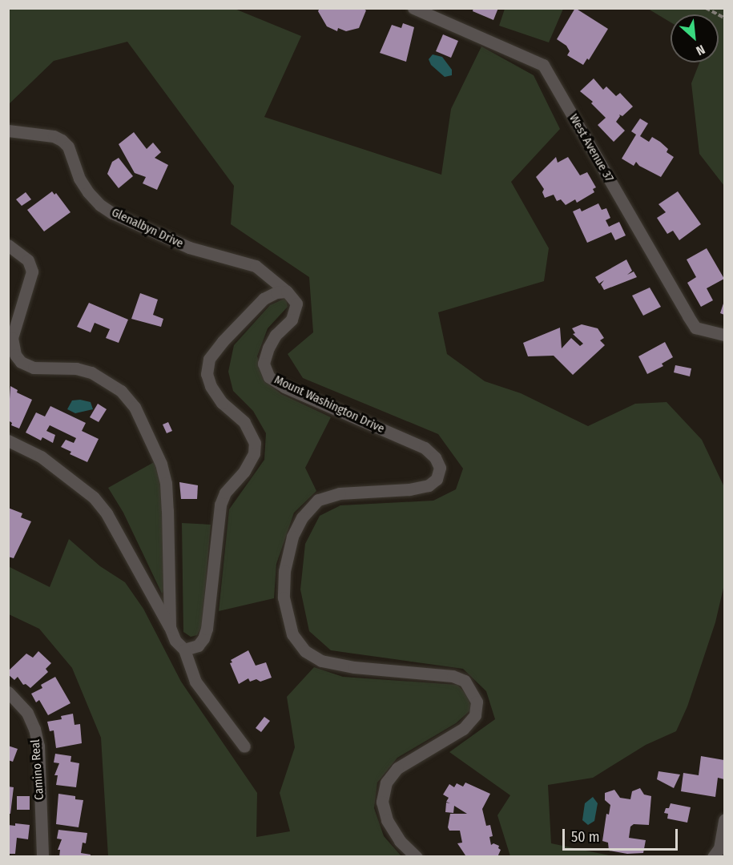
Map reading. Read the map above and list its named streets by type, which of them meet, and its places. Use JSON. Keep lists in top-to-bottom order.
{
  "streets": {
    "street": [
      "West Avenue 37",
      "Glenalbyn Drive",
      "Mount Washington Drive",
      "Camino Real"
    ]
  },
  "crossings": [
    ["Glenalbyn Drive", "Mount Washington Drive"]
  ],
  "scale_bar": "50 m",
  "north": "bottom right"
}
